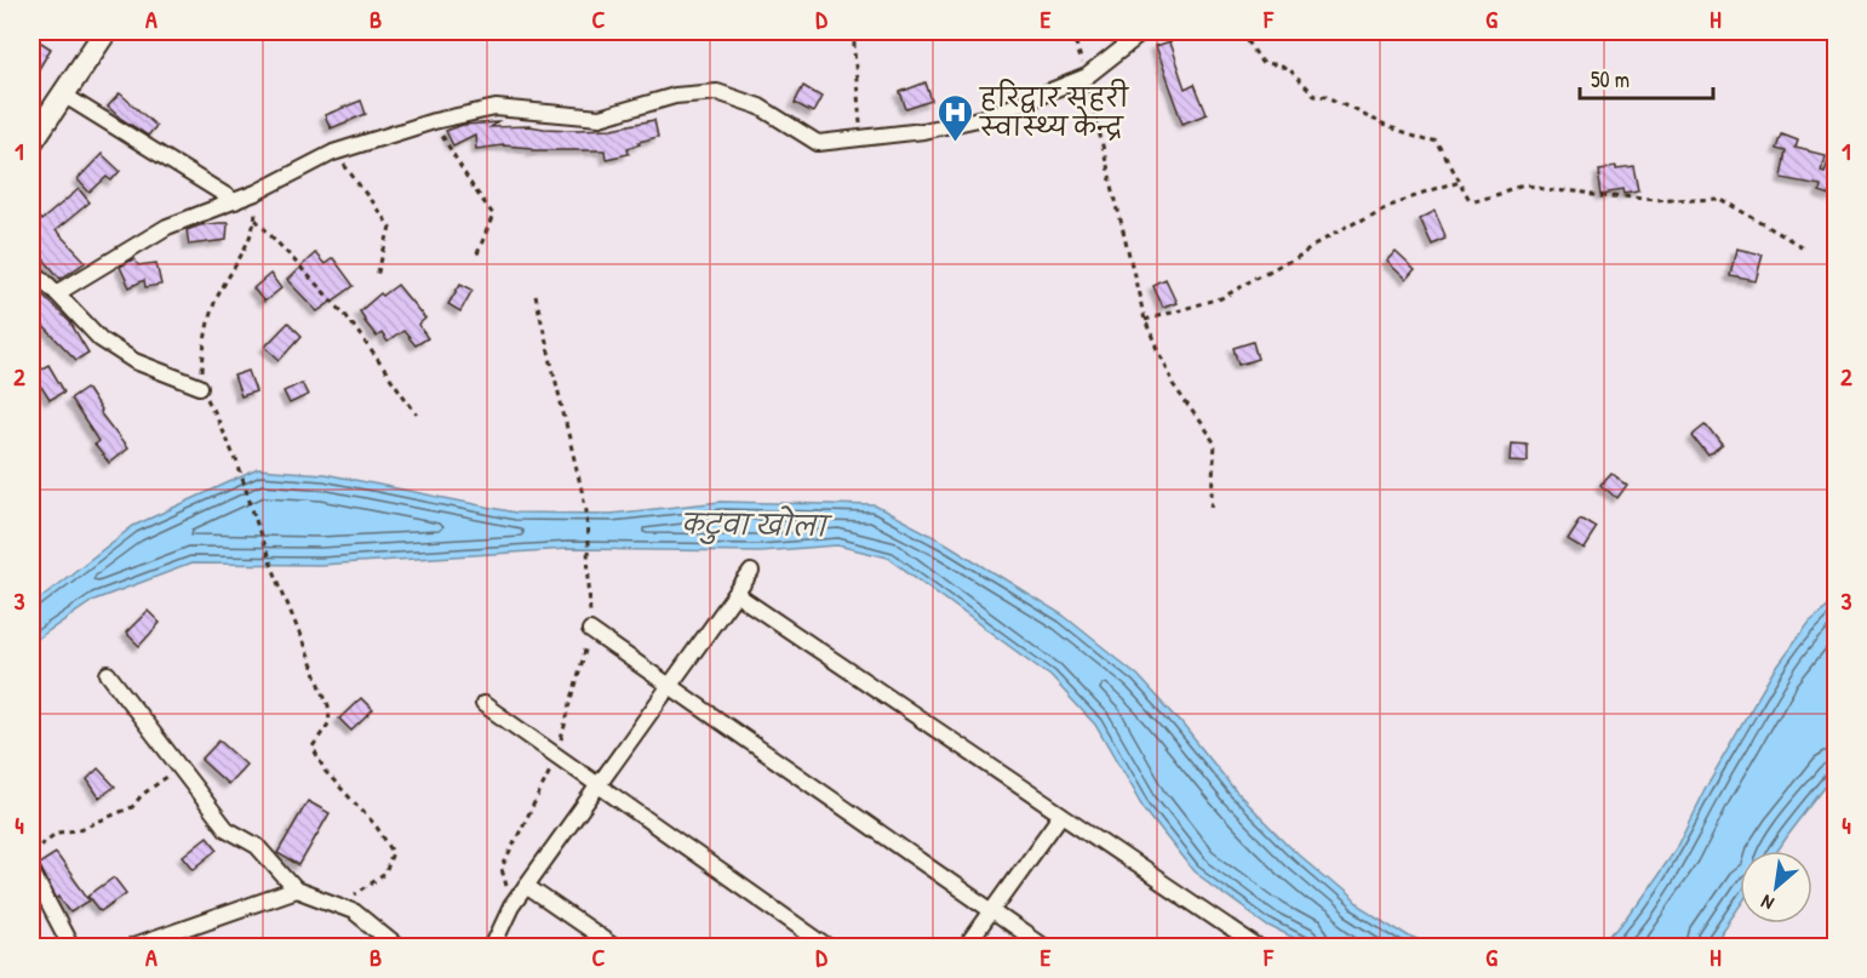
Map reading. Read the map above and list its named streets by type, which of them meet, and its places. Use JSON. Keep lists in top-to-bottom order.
{
  "water": ["कटुवा खोला"],
  "places": {
    "hospital": ["हरिद्वार सहरी स्वास्थ्य केन्द्र"]
  },
  "scale_bar": "50 m",
  "north": "bottom left",
  "grid": {
    "columns": [
      "A",
      "B",
      "C",
      "D",
      "E",
      "F",
      "G",
      "H"
    ],
    "rows": [
      "1",
      "2",
      "3",
      "4"
    ]
  }
}
